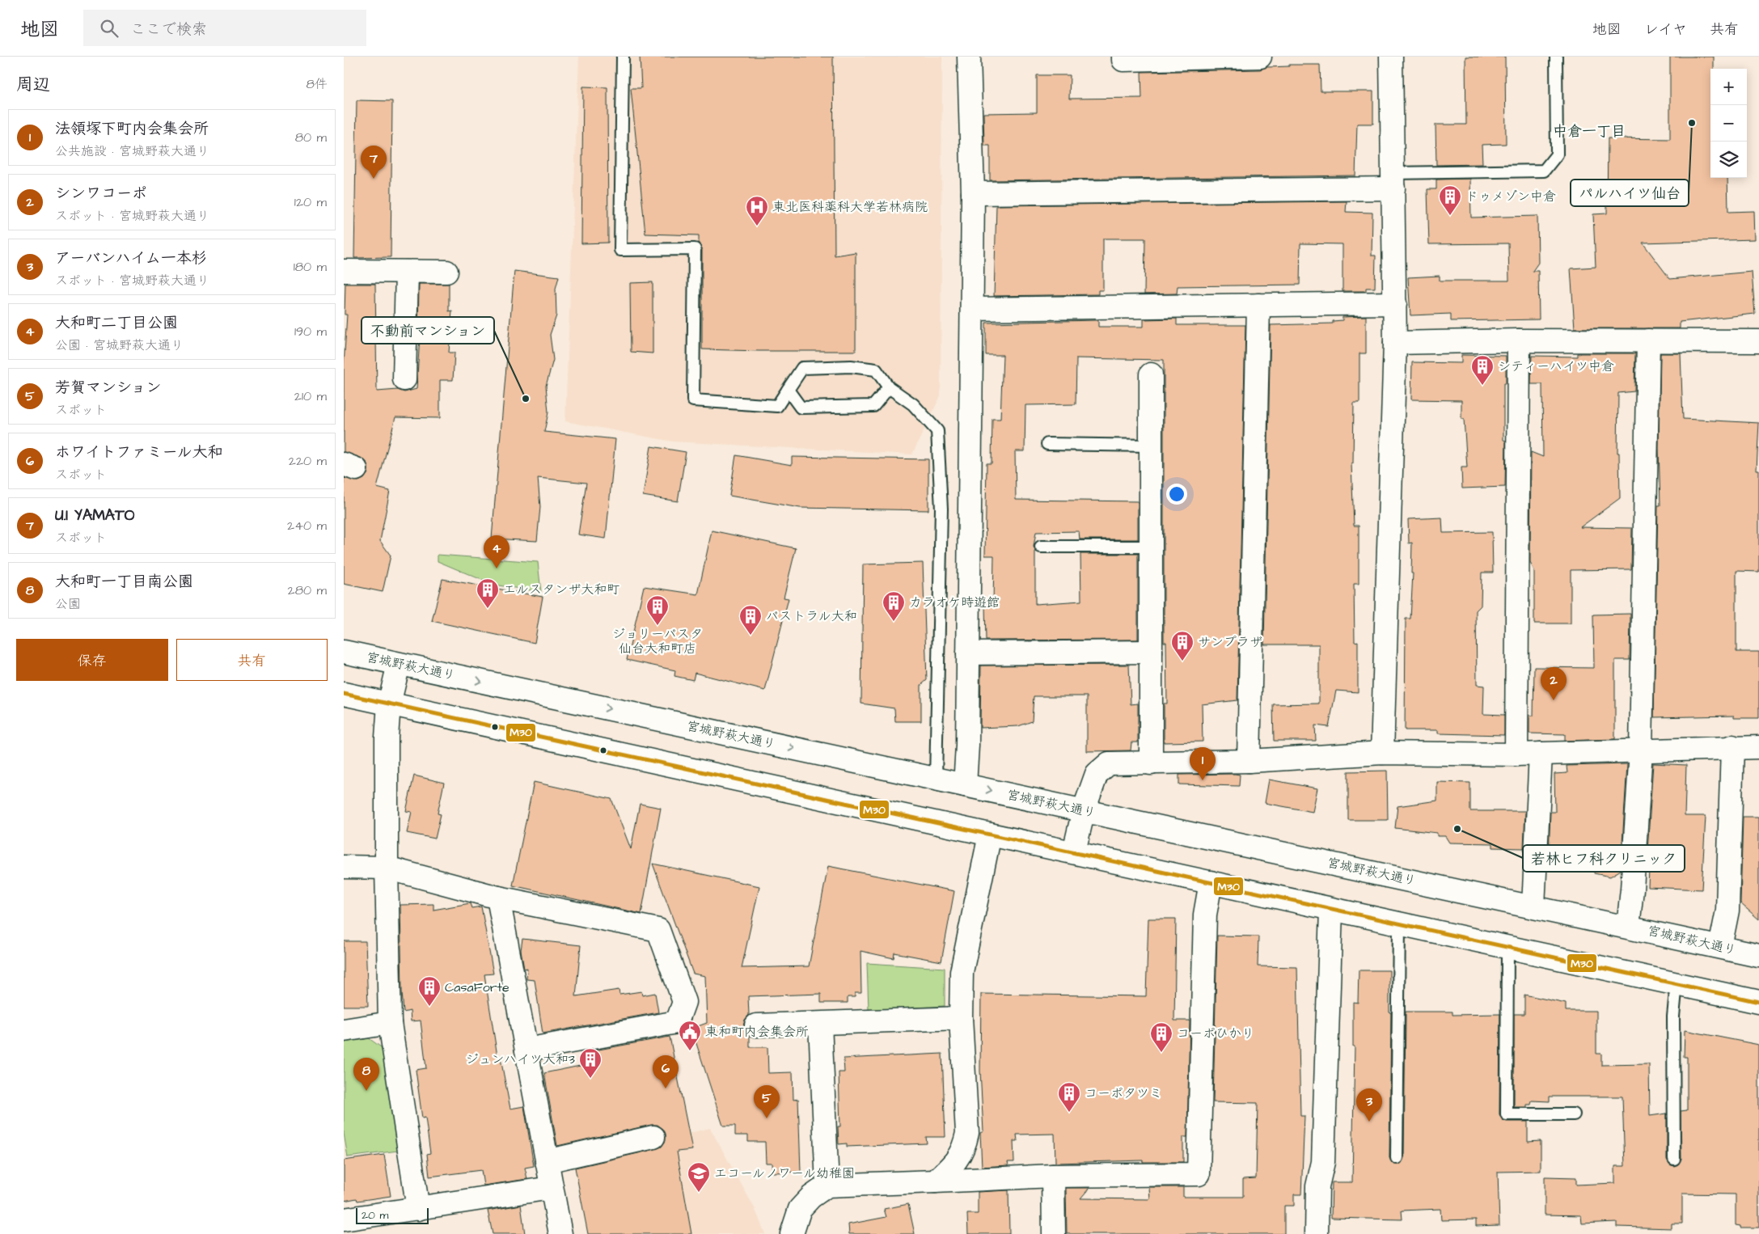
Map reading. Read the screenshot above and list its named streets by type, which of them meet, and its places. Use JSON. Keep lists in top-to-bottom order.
{
  "streets": {
    "street": ["宮城野萩大通り"]
  },
  "districts": ["中倉一丁目"],
  "places": {
    "other": ["パルハイツ仙台", "不動前マンション", "若林ヒフ科クリニック"],
    "building": [
      "ドゥメゾン中倉",
      "シティーハイツ中倉",
      "エルスタンザ大和町",
      "カラオケ時遊館",
      "ジョリーパスタ 仙台大和町店",
      "パストラル大和",
      "サンプラザ",
      "CasaForte",
      "コーポひかり",
      "ジュンハイツ大和3",
      "コーポタツミ"
    ],
    "hospital": ["東北医科薬科大学若林病院"],
    "public building": ["東和町内会集会所"],
    "school or university": ["エコールノワール幼稚園"]
  },
  "lines": ["transit line M30"],
  "scale_bar": "20 m",
  "page": {
    "header": "地図",
    "search": "ここで検索",
    "nav": ["地図", "レイヤ", "共有"],
    "heading": ["周辺", "8件"],
    "map_buttons": ["+", "−"],
    "list": [
      {
        "mark": "1",
        "name": "法領塚下町内会集会所",
        "note": "公共施設 · 宮城野萩大通り",
        "value": "80 m"
      },
      {
        "mark": "2",
        "name": "シンワコーポ",
        "note": "スポット · 宮城野萩大通り",
        "value": "120 m"
      },
      {
        "mark": "3",
        "name": "アーバンハイム一本杉",
        "note": "スポット · 宮城野萩大通り",
        "value": "180 m"
      },
      {
        "mark": "4",
        "name": "大和町二丁目公園",
        "note": "公園 · 宮城野萩大通り",
        "value": "190 m"
      },
      {
        "mark": "5",
        "name": "芳賀マンション",
        "note": "スポット",
        "value": "210 m"
      },
      {
        "mark": "6",
        "name": "ホワイトファミール大和",
        "note": "スポット",
        "value": "220 m"
      },
      {
        "mark": "7",
        "name": "U.I YAMATO",
        "note": "スポット",
        "value": "240 m"
      },
      {
        "mark": "8",
        "name": "大和町一丁目南公園",
        "note": "公園",
        "value": "280 m"
      }
    ],
    "pins": [
      "7",
      "4",
      "2",
      "1",
      "6",
      "8",
      "5",
      "3"
    ],
    "buttons": ["保存", "共有"],
    "scale": "20 m"
  }
}
